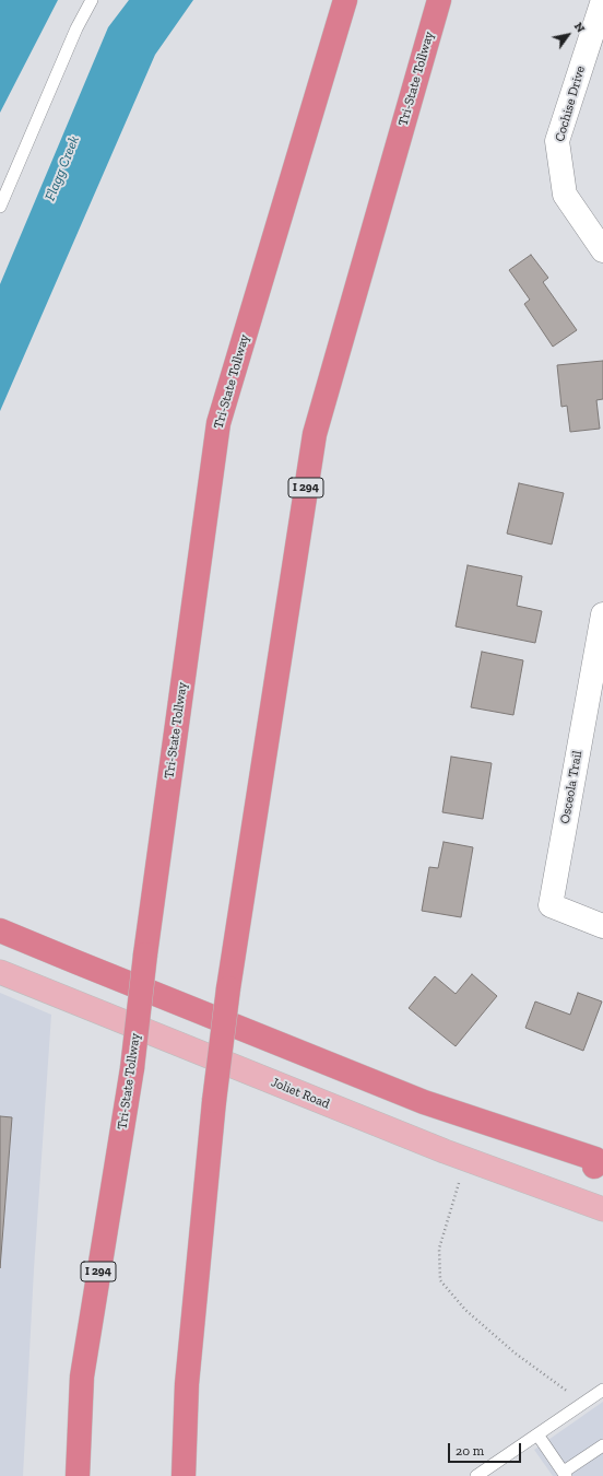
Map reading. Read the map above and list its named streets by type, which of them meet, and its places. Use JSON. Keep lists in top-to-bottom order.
{
  "streets": {
    "highway": ["Tri-State Tollway", "I 294", "Joliet Road"],
    "street": ["Cochise Drive", "Osceola Trail"]
  },
  "water": ["Flagg Creek"],
  "scale_bar": "20 m",
  "north": "top right"
}
